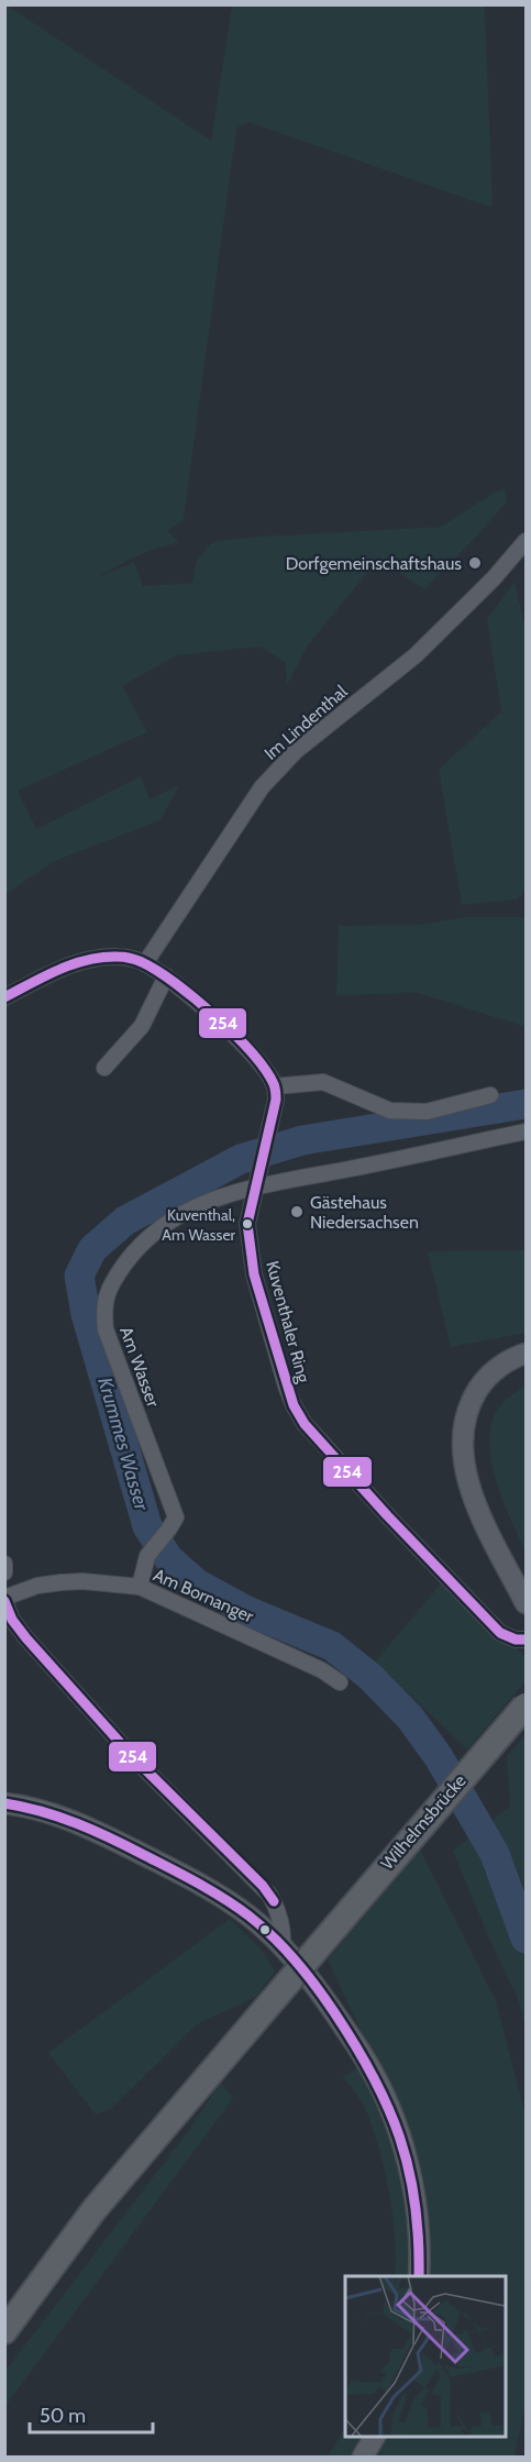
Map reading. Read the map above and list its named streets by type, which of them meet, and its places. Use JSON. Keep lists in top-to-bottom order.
{
  "streets": {
    "street": [
      "Im Lindenthal",
      "Kuventhaler Ring",
      "Am Wasser",
      "Am Bornanger",
      "Wilhelmsbrücke"
    ]
  },
  "crossings": [
    ["Kuventhaler Ring", "Am Wasser"],
    ["Am Wasser", "Am Bornanger"]
  ],
  "water": ["Krummes Wasser"],
  "places": ["Dorfgemeinschaftshaus", "Gästehaus Niedersachsen", "Kuventhal, Am Wasser"],
  "lines": ["transit line 254"],
  "scale_bar": "50 m"
}
